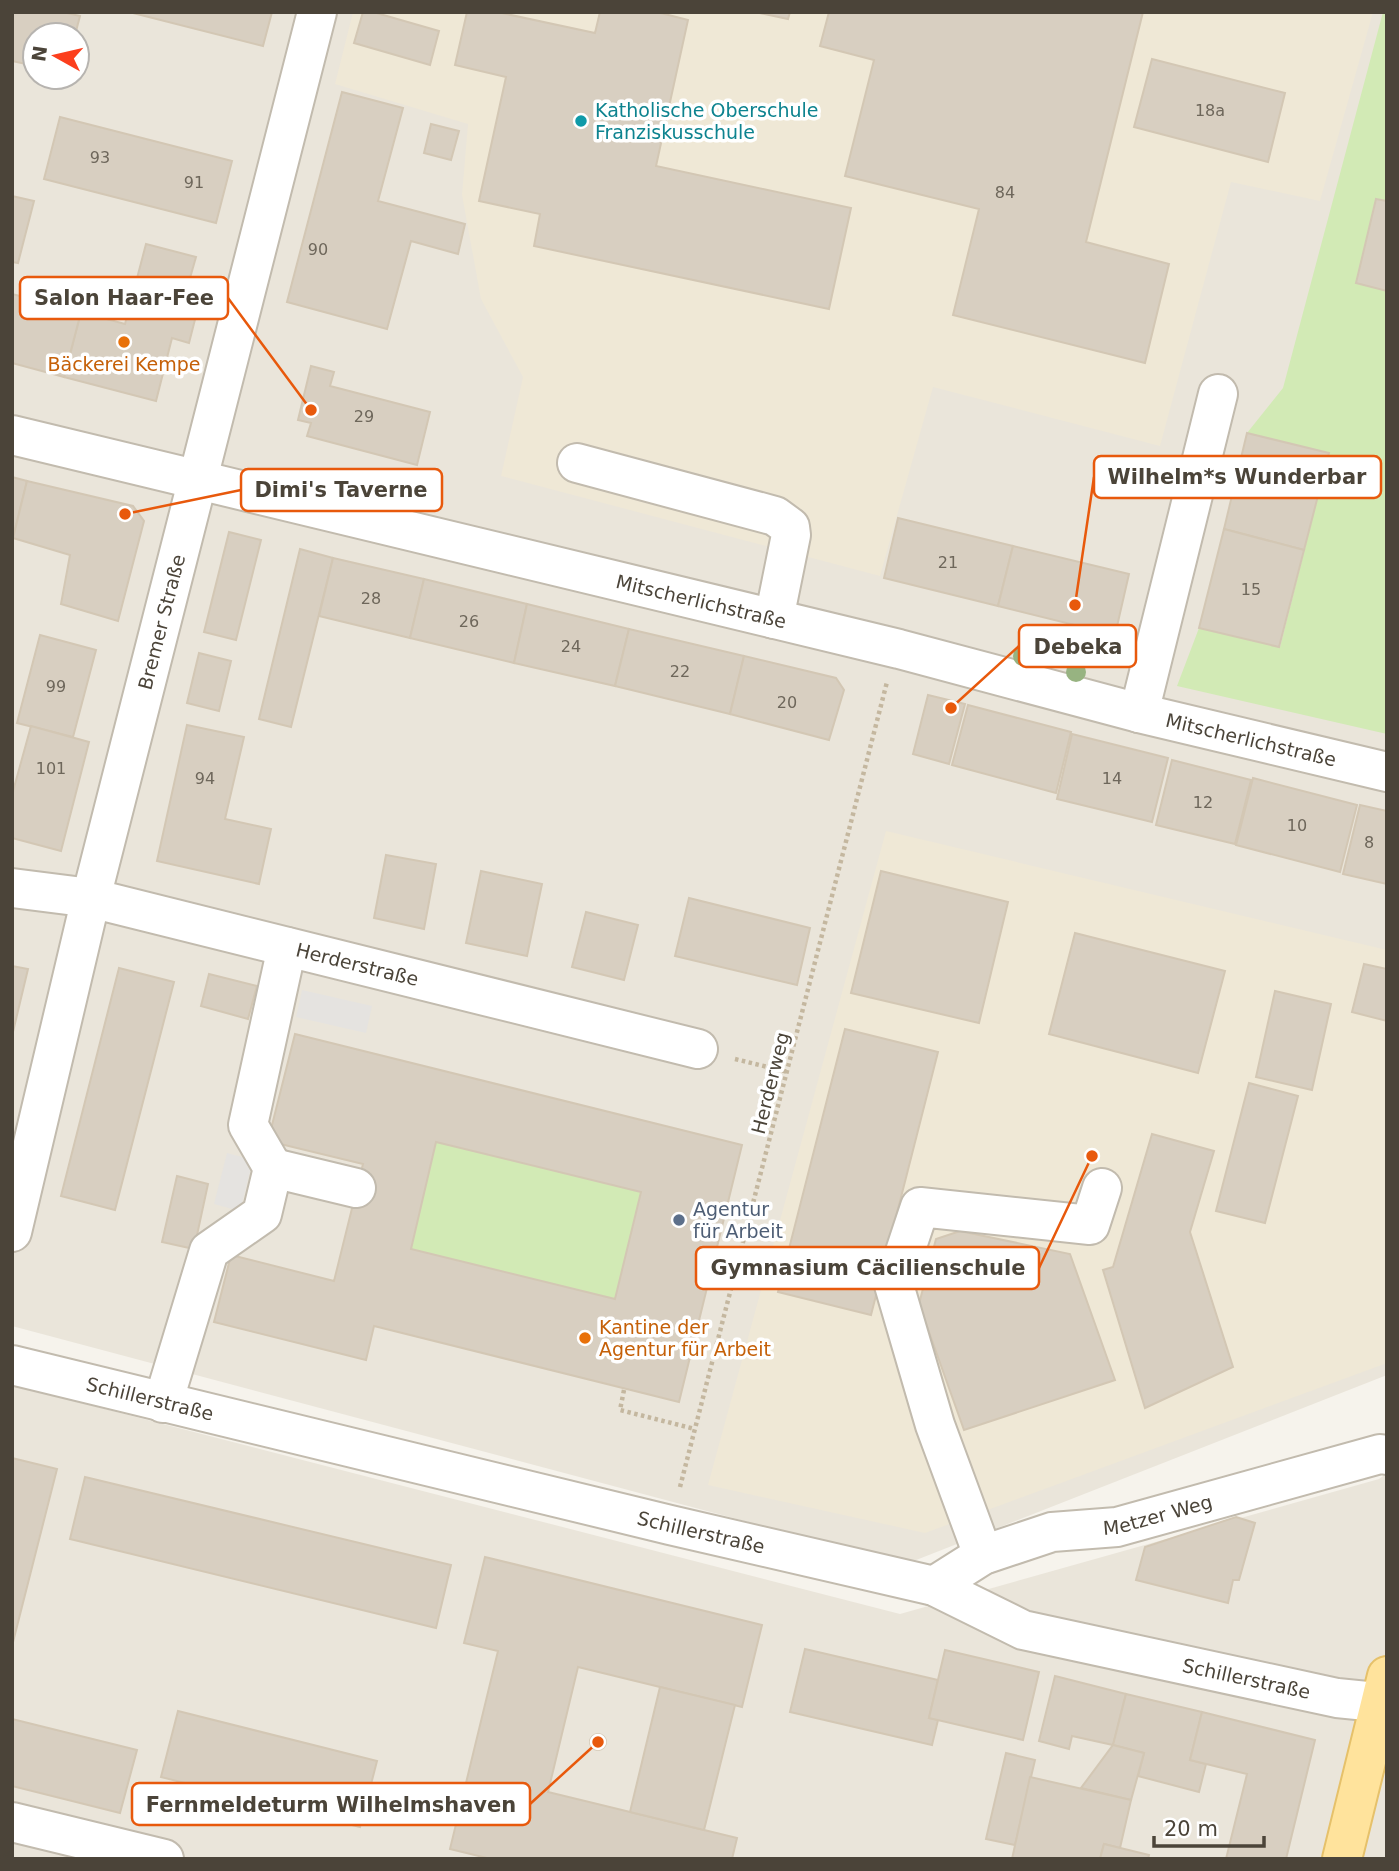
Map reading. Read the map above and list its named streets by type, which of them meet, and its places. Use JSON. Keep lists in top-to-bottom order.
{
  "streets": {
    "street": [
      "Mitscherlichstraße",
      "Bremer Straße",
      "Herderstraße",
      "Schillerstraße",
      "Metzer Weg"
    ],
    "path": ["Herderweg"]
  },
  "crossings": [
    ["Mitscherlichstraße", "Bremer Straße"],
    ["Mitscherlichstraße", "Herderweg"],
    ["Bremer Straße", "Herderstraße"],
    ["Herderweg", "Schillerstraße"],
    ["Schillerstraße", "Metzer Weg"]
  ],
  "places": [
    "Katholische Oberschule Franziskusschule",
    "Bäckerei Kempe",
    "Salon Haar-Fee",
    "Dimi's Taverne",
    "Wilhelm*s Wunderbar",
    "Debeka",
    "Gymnasium Cäcilienschule",
    "Agentur für Arbeit",
    "Kantine der Agentur für Arbeit",
    "Fernmeldeturm Wilhelmshaven"
  ],
  "house_numbers": [
    "18a",
    "93",
    "91",
    "84",
    "90",
    "29",
    "21",
    "15",
    "28",
    "26",
    "24",
    "22",
    "99",
    "20",
    "101",
    "94",
    "14",
    "12",
    "10",
    "8"
  ],
  "scale_bar": "20 m",
  "north": "left"
}
